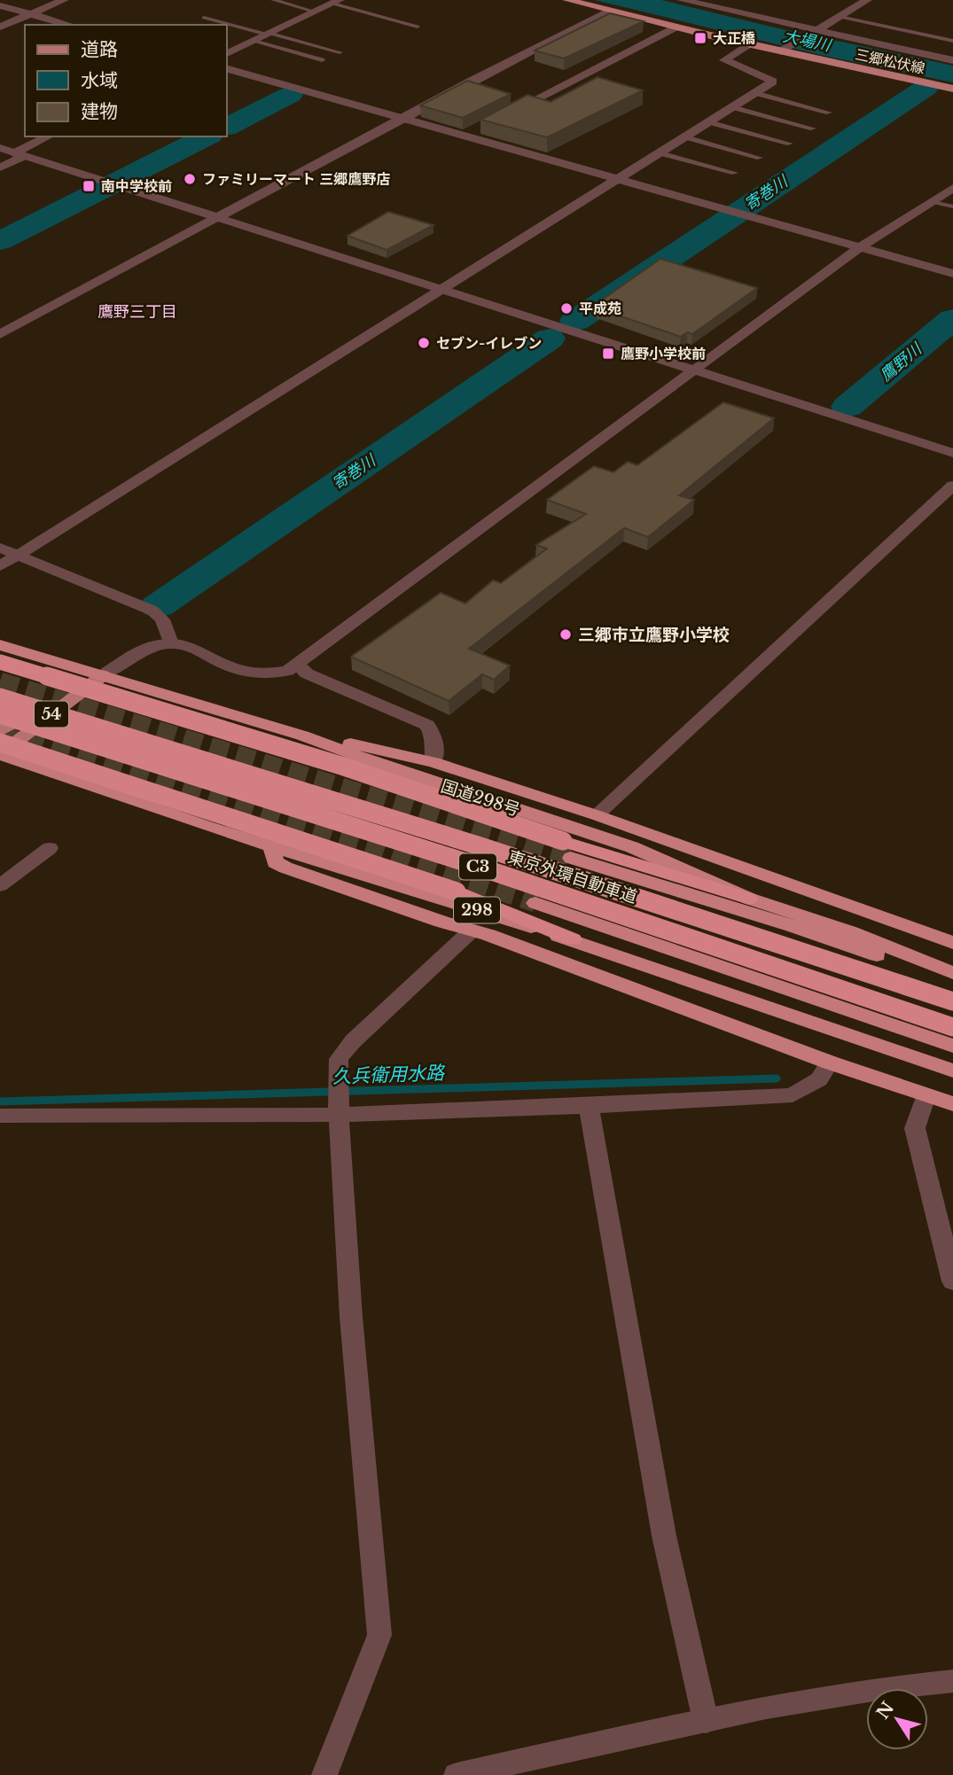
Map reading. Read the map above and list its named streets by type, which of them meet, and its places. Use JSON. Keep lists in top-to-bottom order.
{
  "streets": {
    "highway": [
      "国道298号",
      "C3",
      "東京外環自動車道",
      "298"
    ],
    "main road": ["三郷松伏線", "54"]
  },
  "crossings": [
    ["54", "国道298号"],
    ["54", "298"]
  ],
  "districts": ["鷹野三丁目"],
  "water": [
    "大場川",
    "寄巻川",
    "鷹野川",
    "久兵衛用水路"
  ],
  "places": {
    "transit": ["大正橋", "南中学校前", "鷹野小学校前"],
    "other": [
      "ファミリーマート 三郷鷹野店",
      "平成苑",
      "セブン-イレブン",
      "三郷市立鷹野小学校"
    ]
  },
  "legend": ["道路", "水域", "建物"],
  "north": "top left"
}
